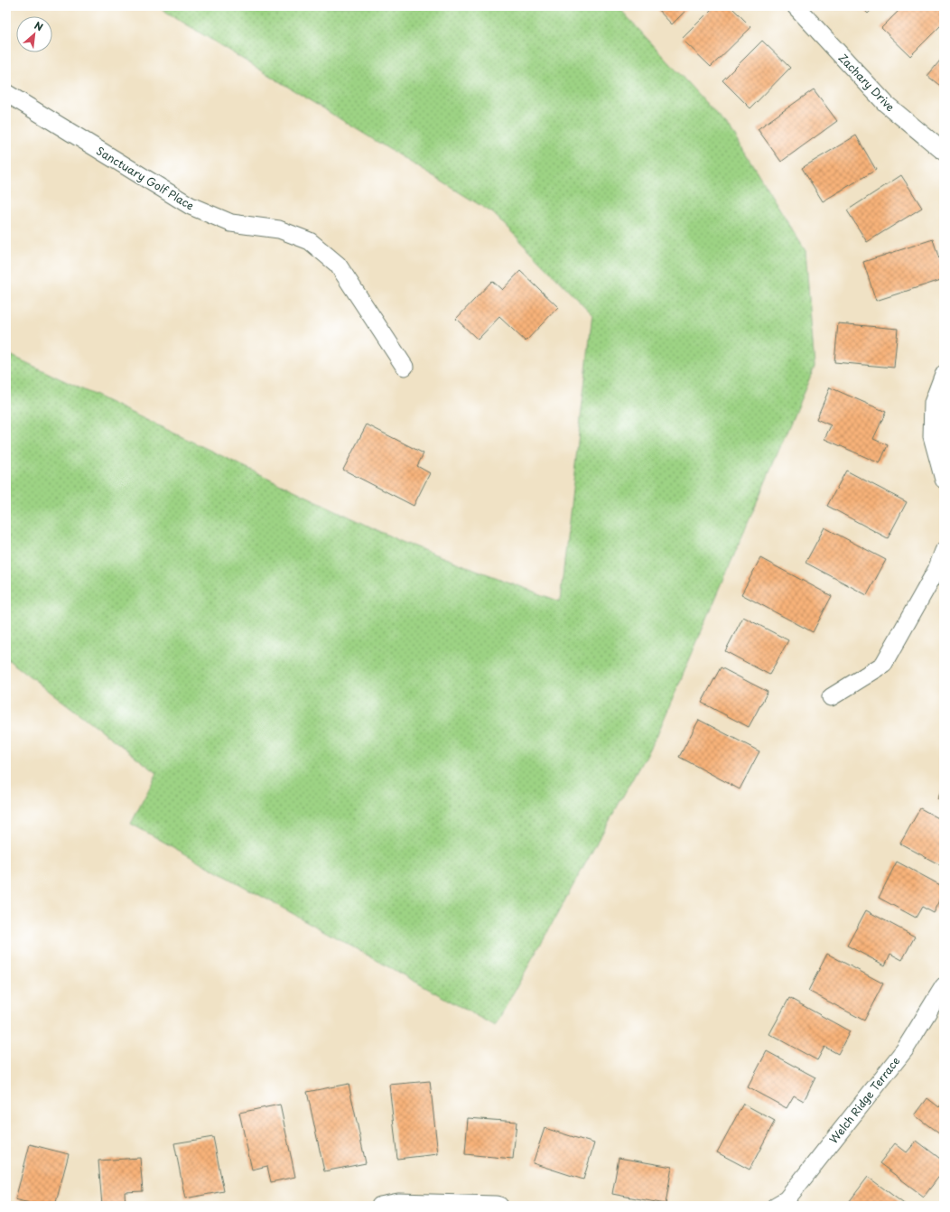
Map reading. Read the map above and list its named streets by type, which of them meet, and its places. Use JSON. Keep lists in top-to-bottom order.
{
  "streets": {
    "street": ["Zachary Drive", "Sanctuary Golf Place", "Welch Ridge Terrace"]
  },
  "north": "top right"
}
